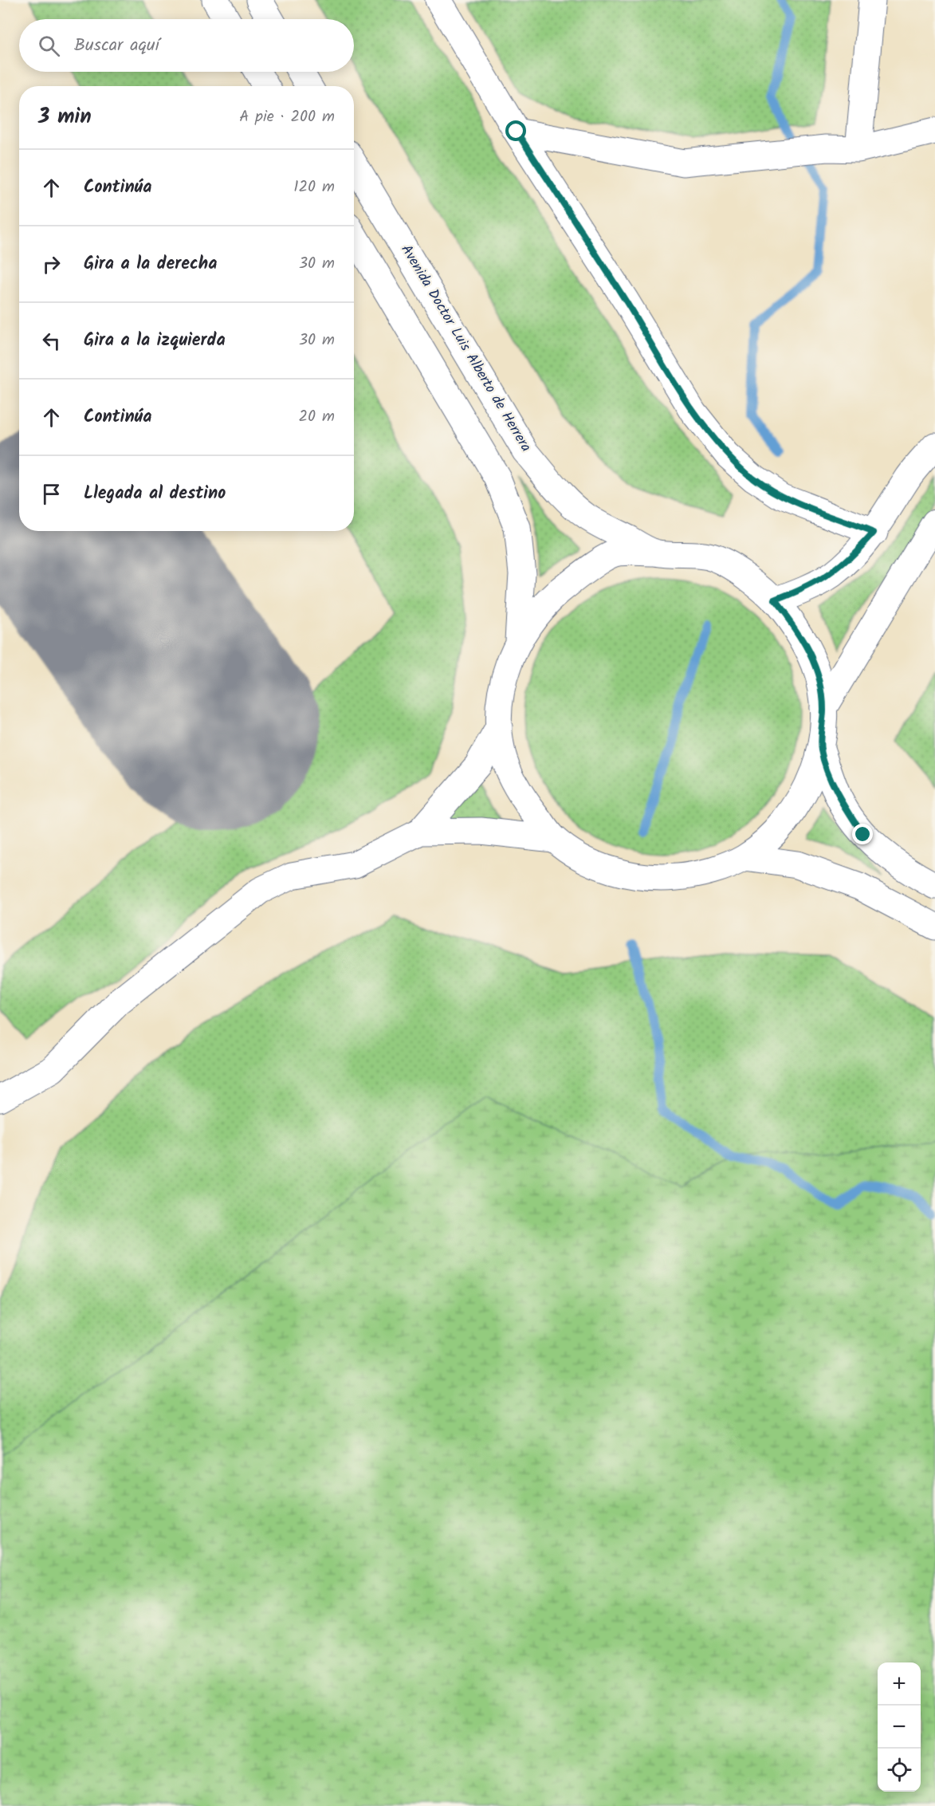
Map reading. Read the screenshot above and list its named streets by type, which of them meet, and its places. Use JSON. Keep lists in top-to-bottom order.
{
  "streets": {
    "main road": ["Avenida Doctor Luis Alberto de Herrera"]
  },
  "page": {
    "search": "Buscar aquí",
    "heading": ["3 min", "A pie · 200 m"],
    "list": [
      ["Continúa", "120 m"],
      ["Gira a la derecha", "30 m"],
      ["Gira a la izquierda", "30 m"],
      ["Continúa", "20 m"],
      "Llegada al destino"
    ],
    "map_buttons": ["+", "−"]
  }
}
